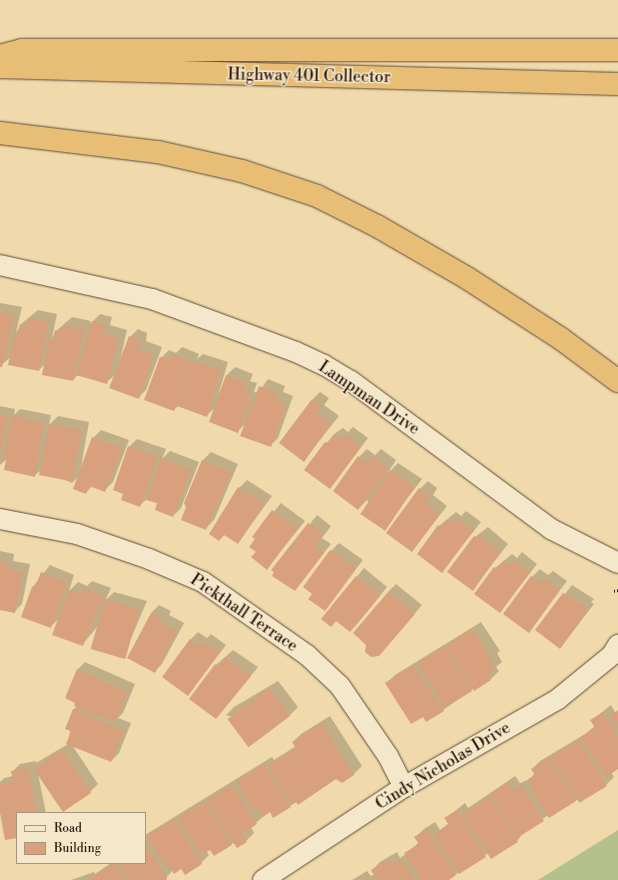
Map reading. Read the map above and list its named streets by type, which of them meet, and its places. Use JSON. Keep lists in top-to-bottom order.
{
  "streets": {
    "highway": ["Highway 401 Collector"],
    "street": ["Lampman Drive", "Pickthall Terrace", "Cindy Nicholas Drive"]
  },
  "crossings": [
    ["Pickthall Terrace", "Cindy Nicholas Drive"]
  ],
  "legend": ["Road", "Building"]
}
